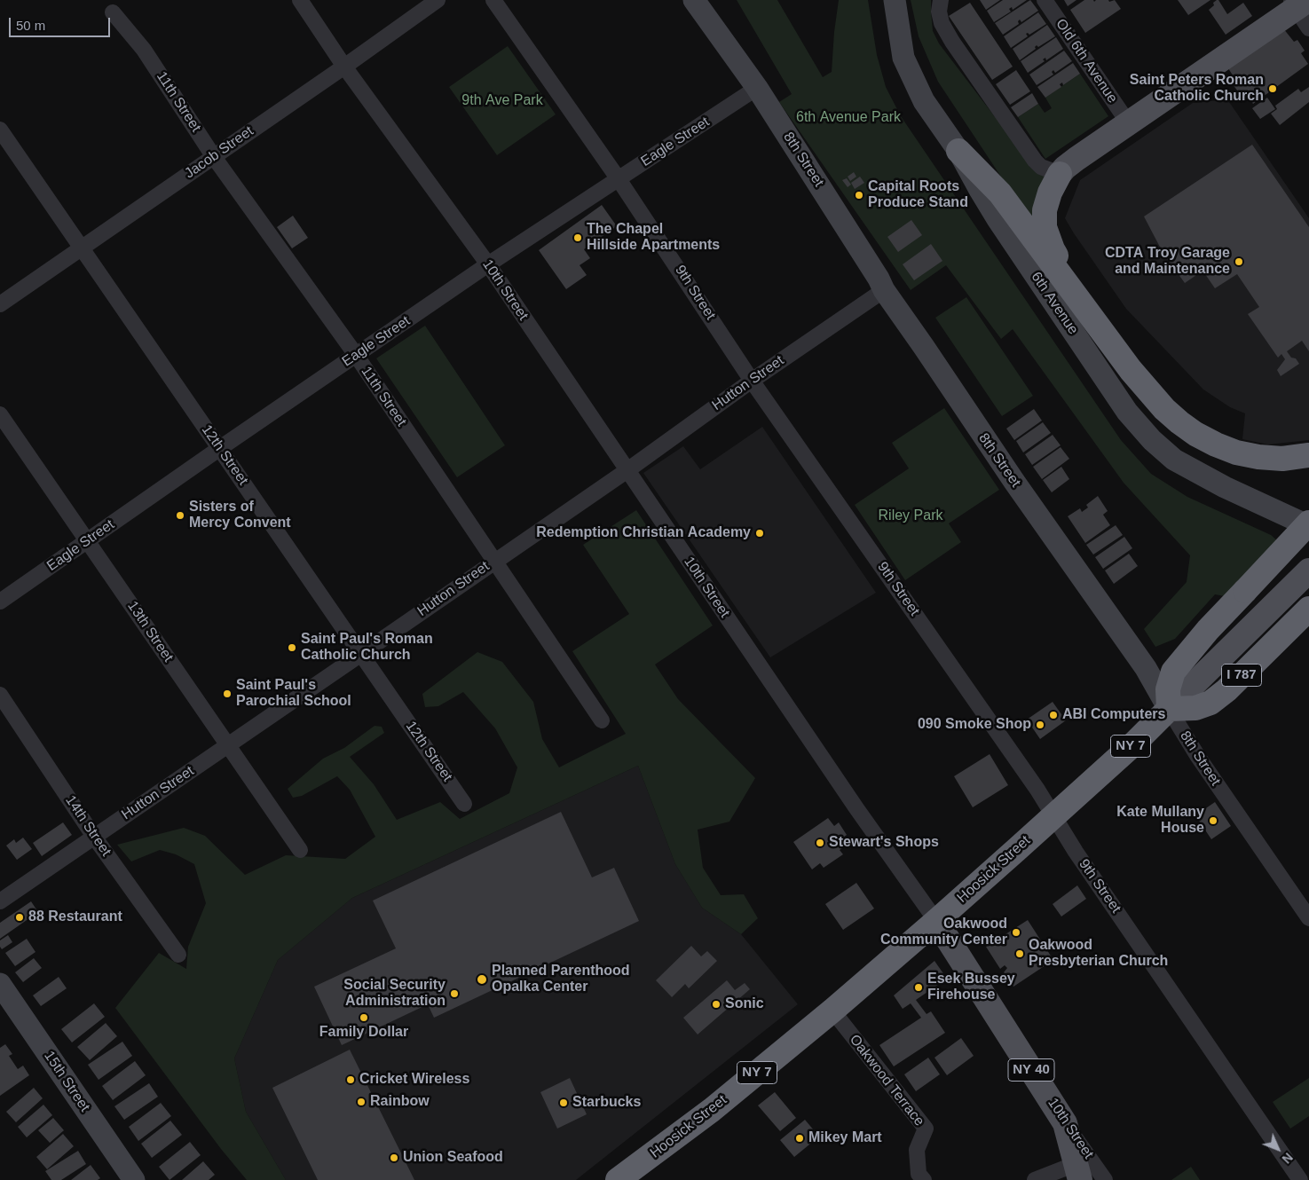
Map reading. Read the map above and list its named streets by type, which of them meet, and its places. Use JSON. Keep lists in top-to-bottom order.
{
  "streets": {
    "highway": ["I 787", "NY 7", "Hoosick Street"],
    "main road": ["10th Street", "NY 40"],
    "street": [
      "Old 6th Avenue",
      "11th Street",
      "Eagle Street",
      "Jacob Street",
      "8th Street",
      "9th Street",
      "6th Avenue",
      "Hutton Street",
      "12th Street",
      "13th Street",
      "14th Street",
      "Oakwood Terrace",
      "15th Street"
    ]
  },
  "crossings": [
    ["11th Street", "Eagle Street"],
    ["11th Street", "Jacob Street"],
    ["11th Street", "Hutton Street"],
    ["Eagle Street", "8th Street"],
    ["Eagle Street", "10th Street"],
    ["Eagle Street", "9th Street"],
    ["Eagle Street", "12th Street"],
    ["Eagle Street", "13th Street"],
    ["Jacob Street", "10th Street"],
    ["Jacob Street", "12th Street"],
    ["8th Street", "Hutton Street"],
    ["8th Street", "I 787"],
    ["8th Street", "Hoosick Street"],
    ["10th Street", "Hutton Street"],
    ["10th Street", "Hoosick Street"],
    ["10th Street", "NY 40"],
    ["9th Street", "Hutton Street"],
    ["9th Street", "Hoosick Street"],
    ["Hutton Street", "12th Street"],
    ["Hutton Street", "13th Street"],
    ["Hutton Street", "14th Street"],
    ["I 787", "Hoosick Street"],
    ["Hoosick Street", "Oakwood Terrace"]
  ],
  "parks": ["9th Ave Park", "6th Avenue Park", "Riley Park"],
  "places": [
    "Saint Peters Roman Catholic Church",
    "Capital Roots Produce Stand",
    "The Chapel Hillside Apartments",
    "CDTA Troy Garage and Maintenance",
    "Sisters of Mercy Convent",
    "Redemption Christian Academy",
    "Saint Paul's Roman Catholic Church",
    "Saint Paul's Parochial School",
    "ABI Computers",
    "090 Smoke Shop",
    "Kate Mullany House",
    "Stewart's Shops",
    "88 Restaurant",
    "Oakwood Community Center",
    "Oakwood Presbyterian Church",
    "Planned Parenthood Opalka Center",
    "Esek Bussey Firehouse",
    "Social Security Administration",
    "Sonic",
    "Family Dollar",
    "Cricket Wireless",
    "Rainbow",
    "Starbucks",
    "Mikey Mart",
    "Union Seafood"
  ],
  "scale_bar": "50 m",
  "north": "bottom right"
}
